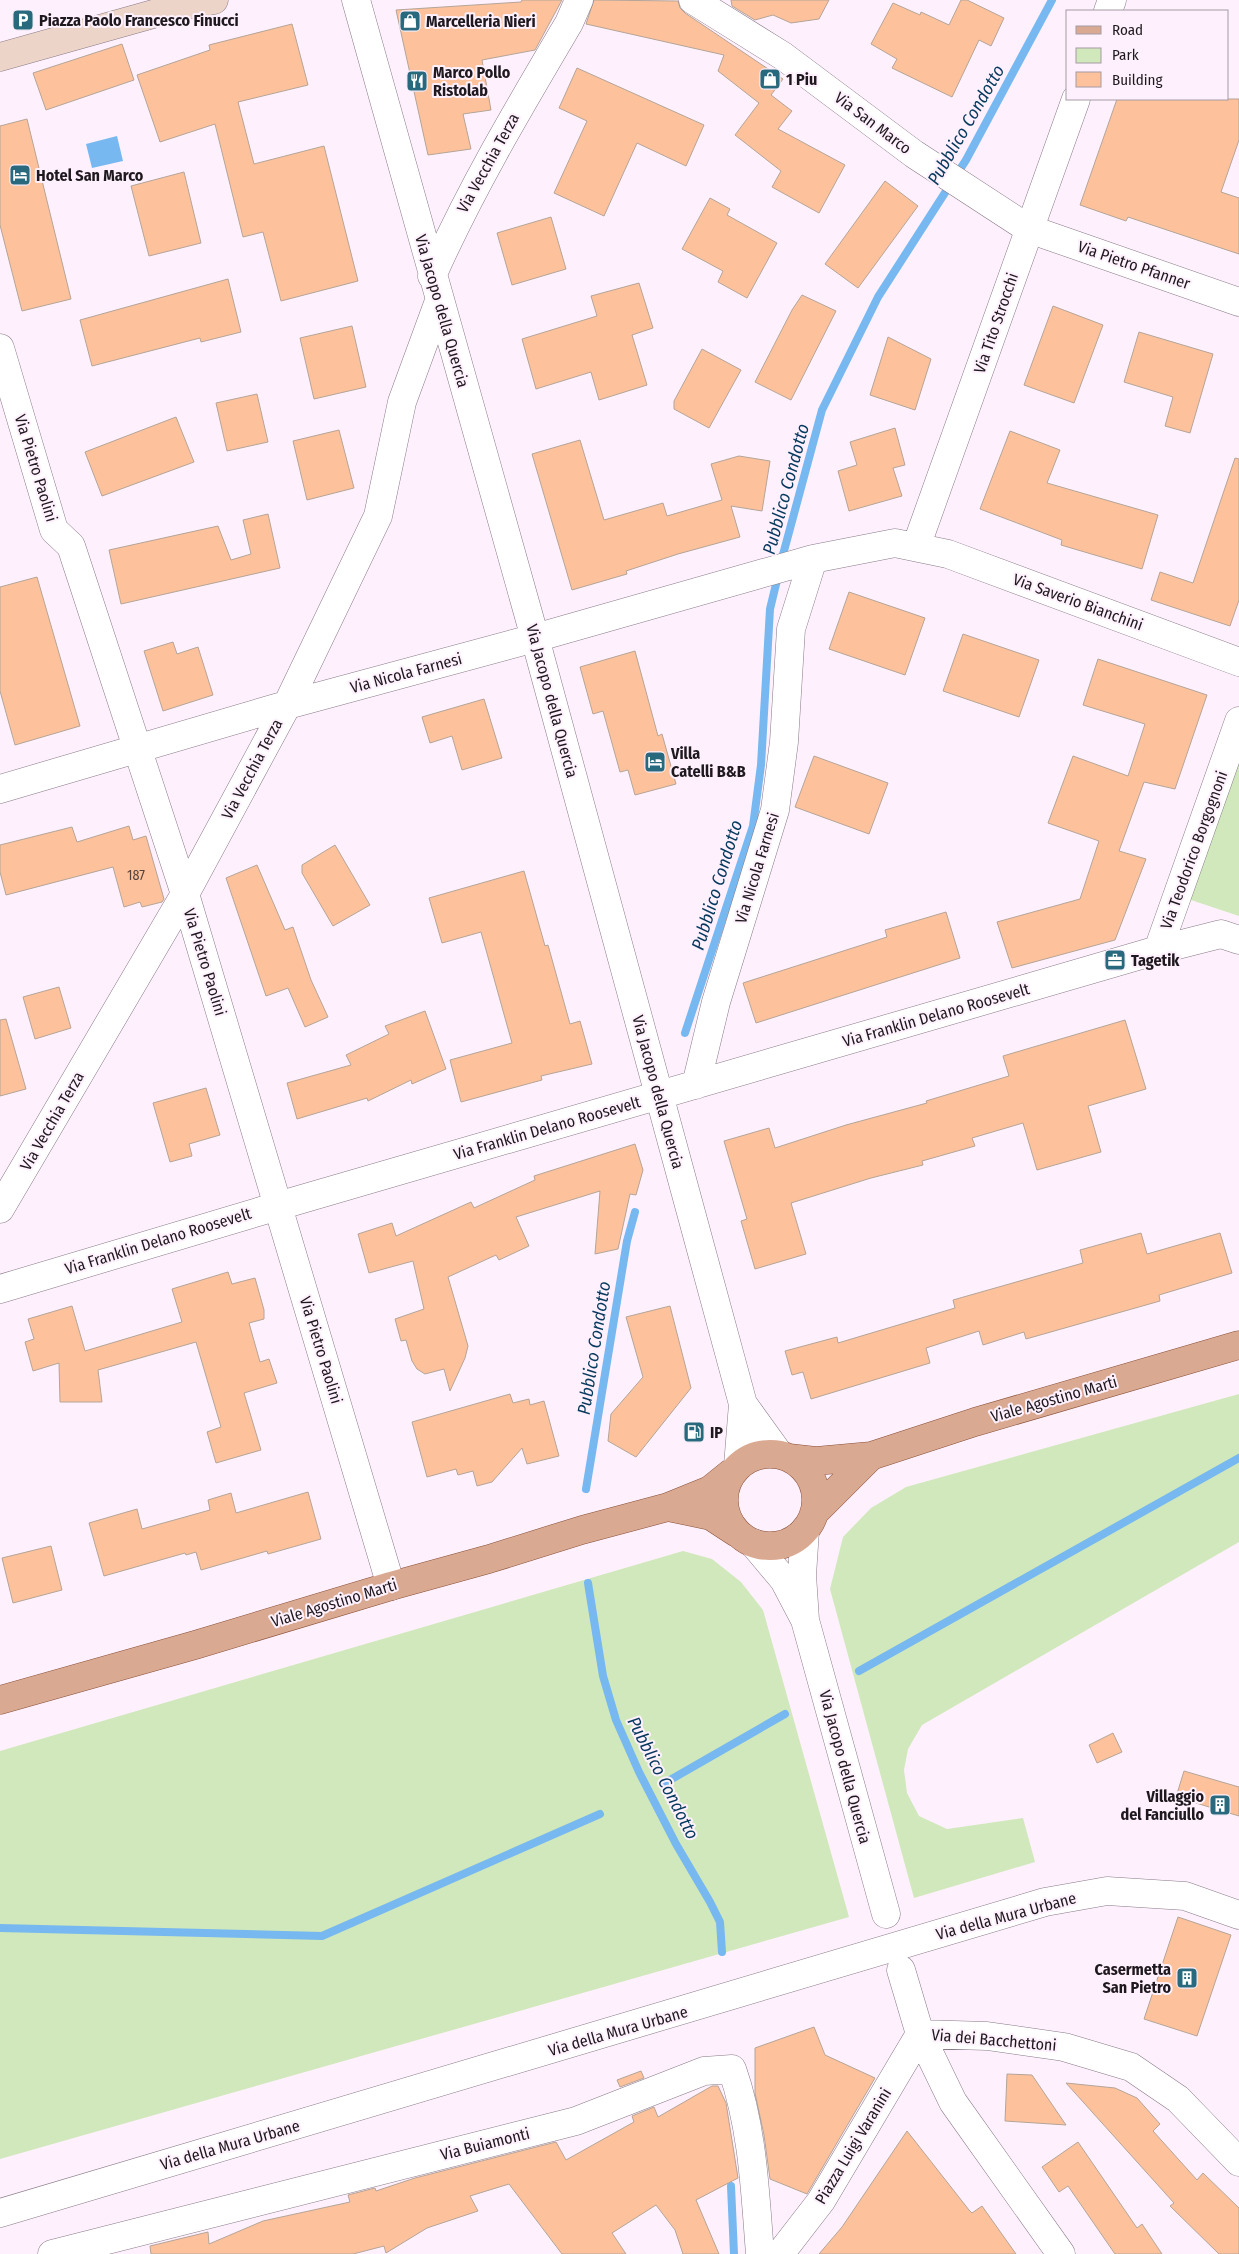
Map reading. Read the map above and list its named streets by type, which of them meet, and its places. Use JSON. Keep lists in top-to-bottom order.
{
  "streets": {
    "main road": ["Viale Agostino Marti"],
    "street": [
      "Via San Marco",
      "Via Vecchia Terza",
      "Via Pietro Pfanner",
      "Via Jacopo della Quercia",
      "Via Tito Strocchi",
      "Via Pietro Paolini",
      "Via Saverio Bianchini",
      "Via Nicola Farnesi",
      "Via Teodorico Borgognoni",
      "Via Franklin Delano Roosevelt",
      "Via della Mura Urbane",
      "Via dei Bacchettoni",
      "Via Buiamonti",
      "Piazza Luigi Varanini"
    ]
  },
  "crossings": [
    ["Via San Marco", "Via Pietro Pfanner"],
    ["Via San Marco", "Via Tito Strocchi"],
    ["Via Vecchia Terza", "Via Jacopo della Quercia"],
    ["Via Vecchia Terza", "Via Pietro Paolini"],
    ["Via Vecchia Terza", "Via Nicola Farnesi"],
    ["Via Pietro Pfanner", "Via Tito Strocchi"],
    ["Via Jacopo della Quercia", "Via Nicola Farnesi"],
    ["Via Jacopo della Quercia", "Via Franklin Delano Roosevelt"],
    ["Via Jacopo della Quercia", "Viale Agostino Marti"],
    ["Via Tito Strocchi", "Via Saverio Bianchini"],
    ["Via Tito Strocchi", "Via Nicola Farnesi"],
    ["Via Pietro Paolini", "Via Nicola Farnesi"],
    ["Via Pietro Paolini", "Via Franklin Delano Roosevelt"],
    ["Via Pietro Paolini", "Viale Agostino Marti"],
    ["Via Saverio Bianchini", "Via Nicola Farnesi"],
    ["Via Nicola Farnesi", "Via Franklin Delano Roosevelt"],
    ["Via Teodorico Borgognoni", "Via Franklin Delano Roosevelt"],
    ["Via dei Bacchettoni", "Piazza Luigi Varanini"]
  ],
  "water": ["Pubblico Condotto"],
  "places": {
    "parking": ["Piazza Paolo Francesco Finucci"],
    "shop": ["Marcelleria Nieri", "1 Piu"],
    "restaurant": ["Marco Pollo Ristolab"],
    "hotel": ["Hotel San Marco", "Villa Catelli B&B"],
    "office": ["Tagetik"],
    "fuel station": ["IP"],
    "building": ["Villaggio del Fanciullo", "Casermetta San Pietro"]
  },
  "house_numbers": ["187"],
  "legend": ["Road", "Park", "Building"]
}
